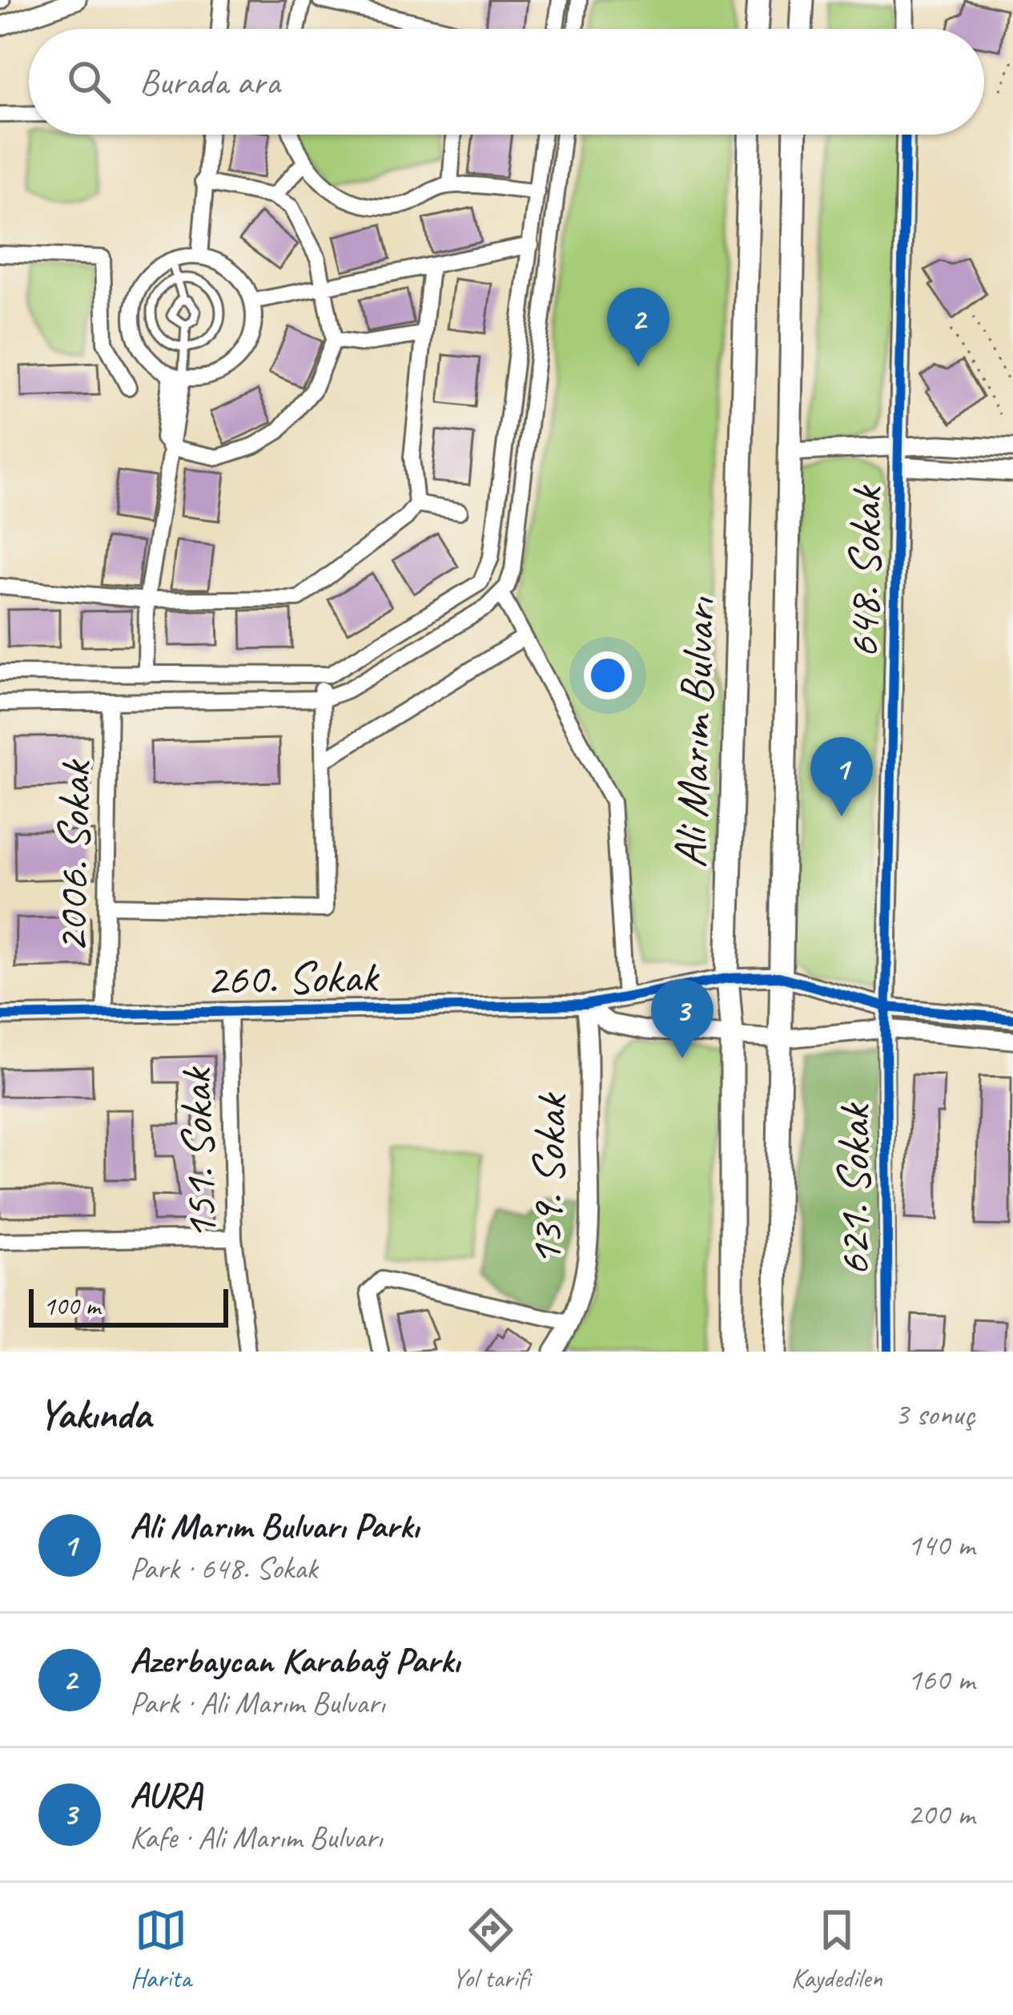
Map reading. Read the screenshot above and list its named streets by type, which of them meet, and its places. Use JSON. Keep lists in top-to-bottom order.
{
  "streets": {
    "main road": ["Ali Marım Bulvarı"],
    "street": [
      "648. Sokak",
      "2006. Sokak",
      "260. Sokak",
      "151. Sokak",
      "139. Sokak",
      "621. Sokak"
    ]
  },
  "crossings": [
    ["648. Sokak", "260. Sokak"],
    ["648. Sokak", "621. Sokak"],
    ["Ali Marım Bulvarı", "260. Sokak"],
    ["2006. Sokak", "260. Sokak"],
    ["260. Sokak", "151. Sokak"],
    ["260. Sokak", "139. Sokak"]
  ],
  "scale_bar": "100 m",
  "page": {
    "search": "Burada ara",
    "pins": ["2", "1", "3"],
    "scale": "100 m",
    "heading": ["Yakında", "3 sonuç"],
    "list": [
      {
        "mark": "1",
        "name": "Ali Marım Bulvarı Parkı",
        "note": "Park · 648. Sokak",
        "value": "140 m"
      },
      {
        "mark": "2",
        "name": "Azerbaycan Karabağ Parkı",
        "note": "Park · Ali Marım Bulvarı",
        "value": "160 m"
      },
      {
        "mark": "3",
        "name": "AURA",
        "note": "Kafe · Ali Marım Bulvarı",
        "value": "200 m"
      }
    ],
    "nav": ["Harita", "Yol tarifi", "Kaydedilen"]
  }
}
